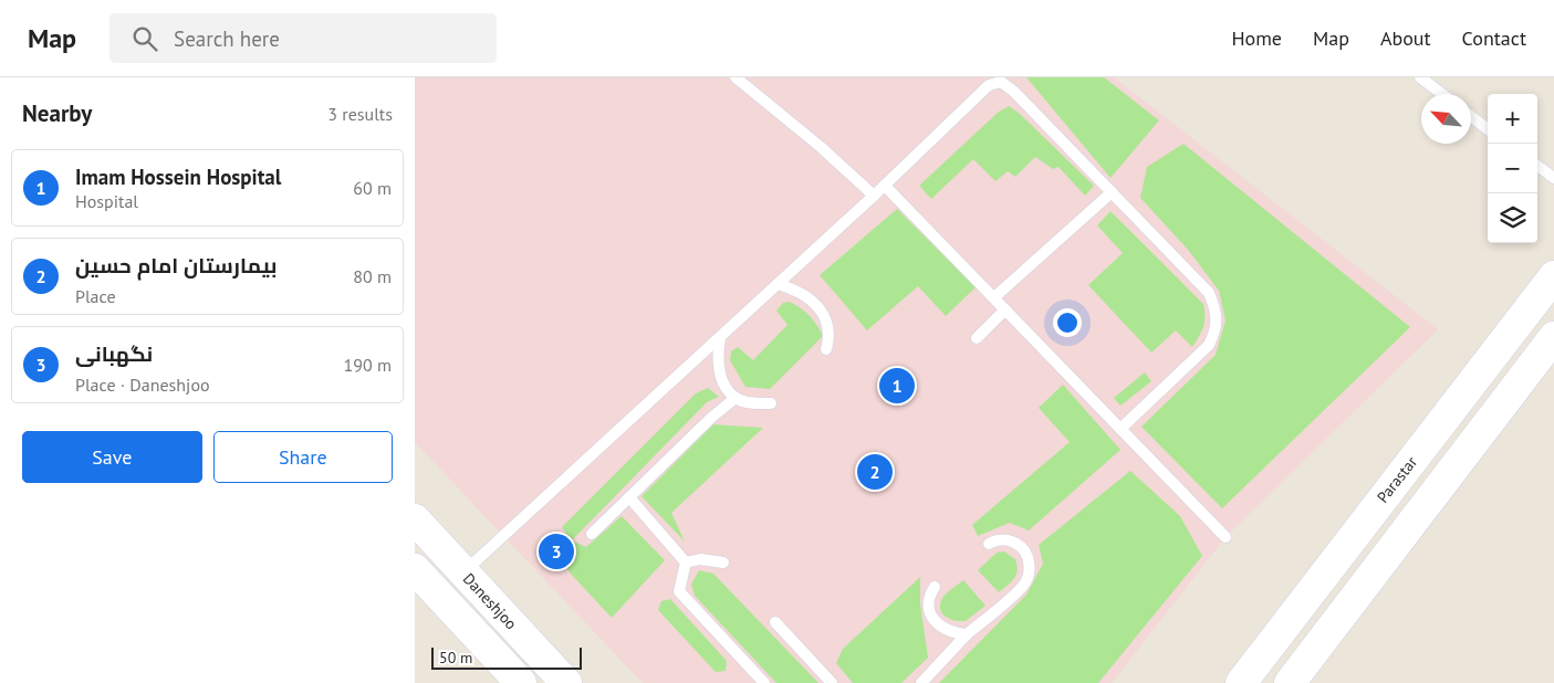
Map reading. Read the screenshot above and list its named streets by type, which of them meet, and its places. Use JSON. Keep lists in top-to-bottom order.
{
  "streets": {
    "main road": ["Parastar", "Daneshjoo"]
  },
  "scale_bar": "50 m",
  "north": "top left",
  "page": {
    "header": "Map",
    "search": "Search here",
    "nav": [
      "Home",
      "Map",
      "About",
      "Contact"
    ],
    "heading": ["Nearby", "3 results"],
    "map_buttons": ["+", "−"],
    "list": [
      {
        "mark": "1",
        "name": "Imam Hossein Hospital",
        "note": "Hospital",
        "value": "60 m"
      },
      {
        "mark": "2",
        "name": "بیمارستان امام حسین",
        "note": "Place",
        "value": "80 m"
      },
      {
        "mark": "3",
        "name": "نگهبانی",
        "note": "Place · Daneshjoo",
        "value": "190 m"
      }
    ],
    "pins": ["1", "2", "3"],
    "buttons": ["Save", "Share"],
    "scale": "50 m"
  }
}
